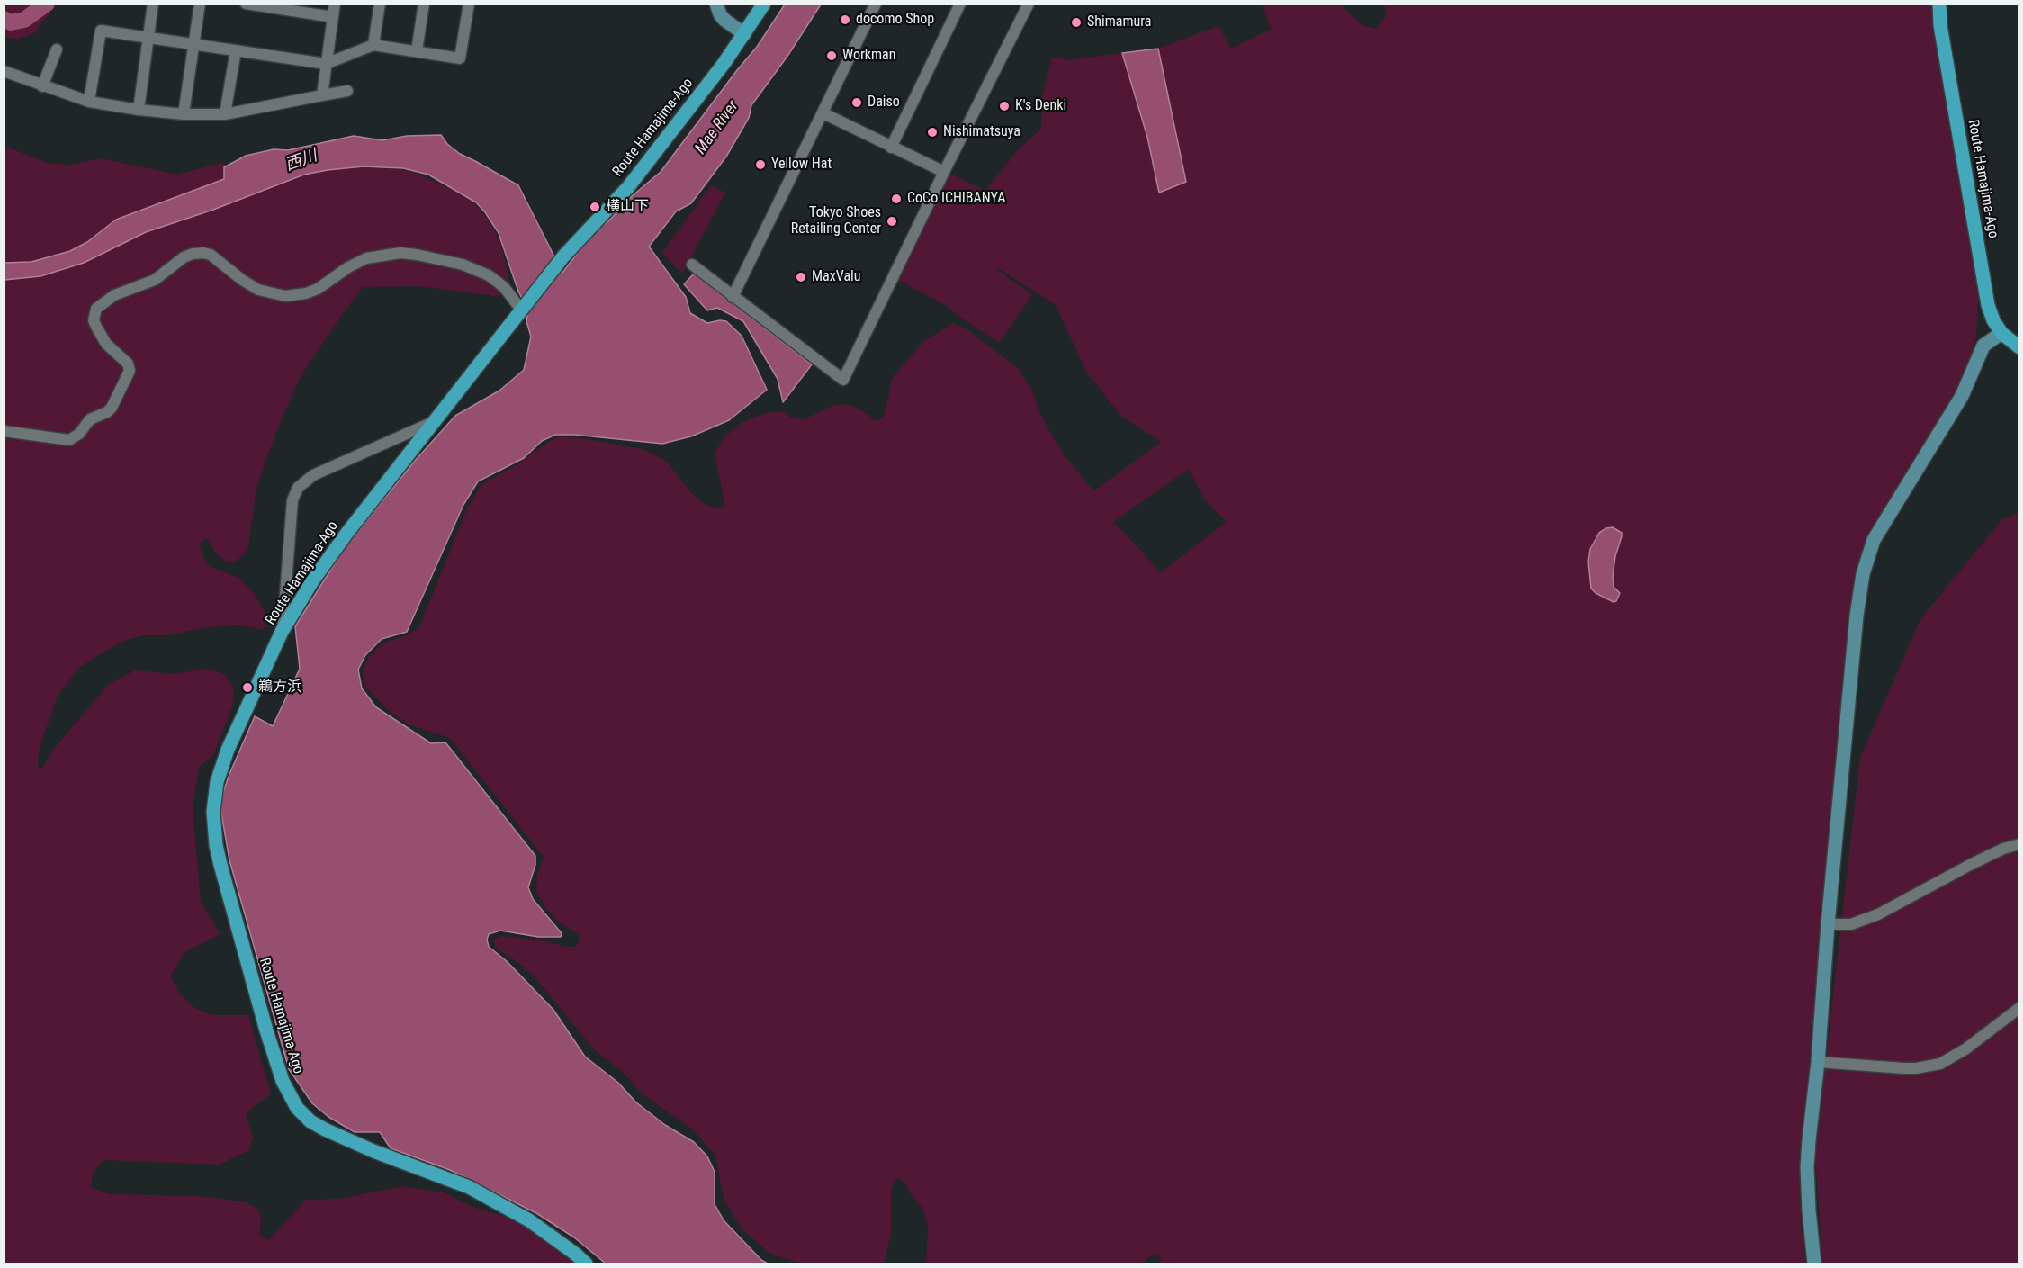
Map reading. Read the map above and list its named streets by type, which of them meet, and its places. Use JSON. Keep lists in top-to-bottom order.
{
  "streets": {
    "main road": ["Route Hamajima-Ago"]
  },
  "water": ["Mae River", "西川"],
  "places": [
    "docomo Shop",
    "Shimamura",
    "Workman",
    "Daiso",
    "K's Denki",
    "Nishimatsuya",
    "Yellow Hat",
    "CoCo ICHIBANYA",
    "横山下",
    "Tokyo Shoes Retailing Center",
    "MaxValu",
    "鵜方浜"
  ]
}
